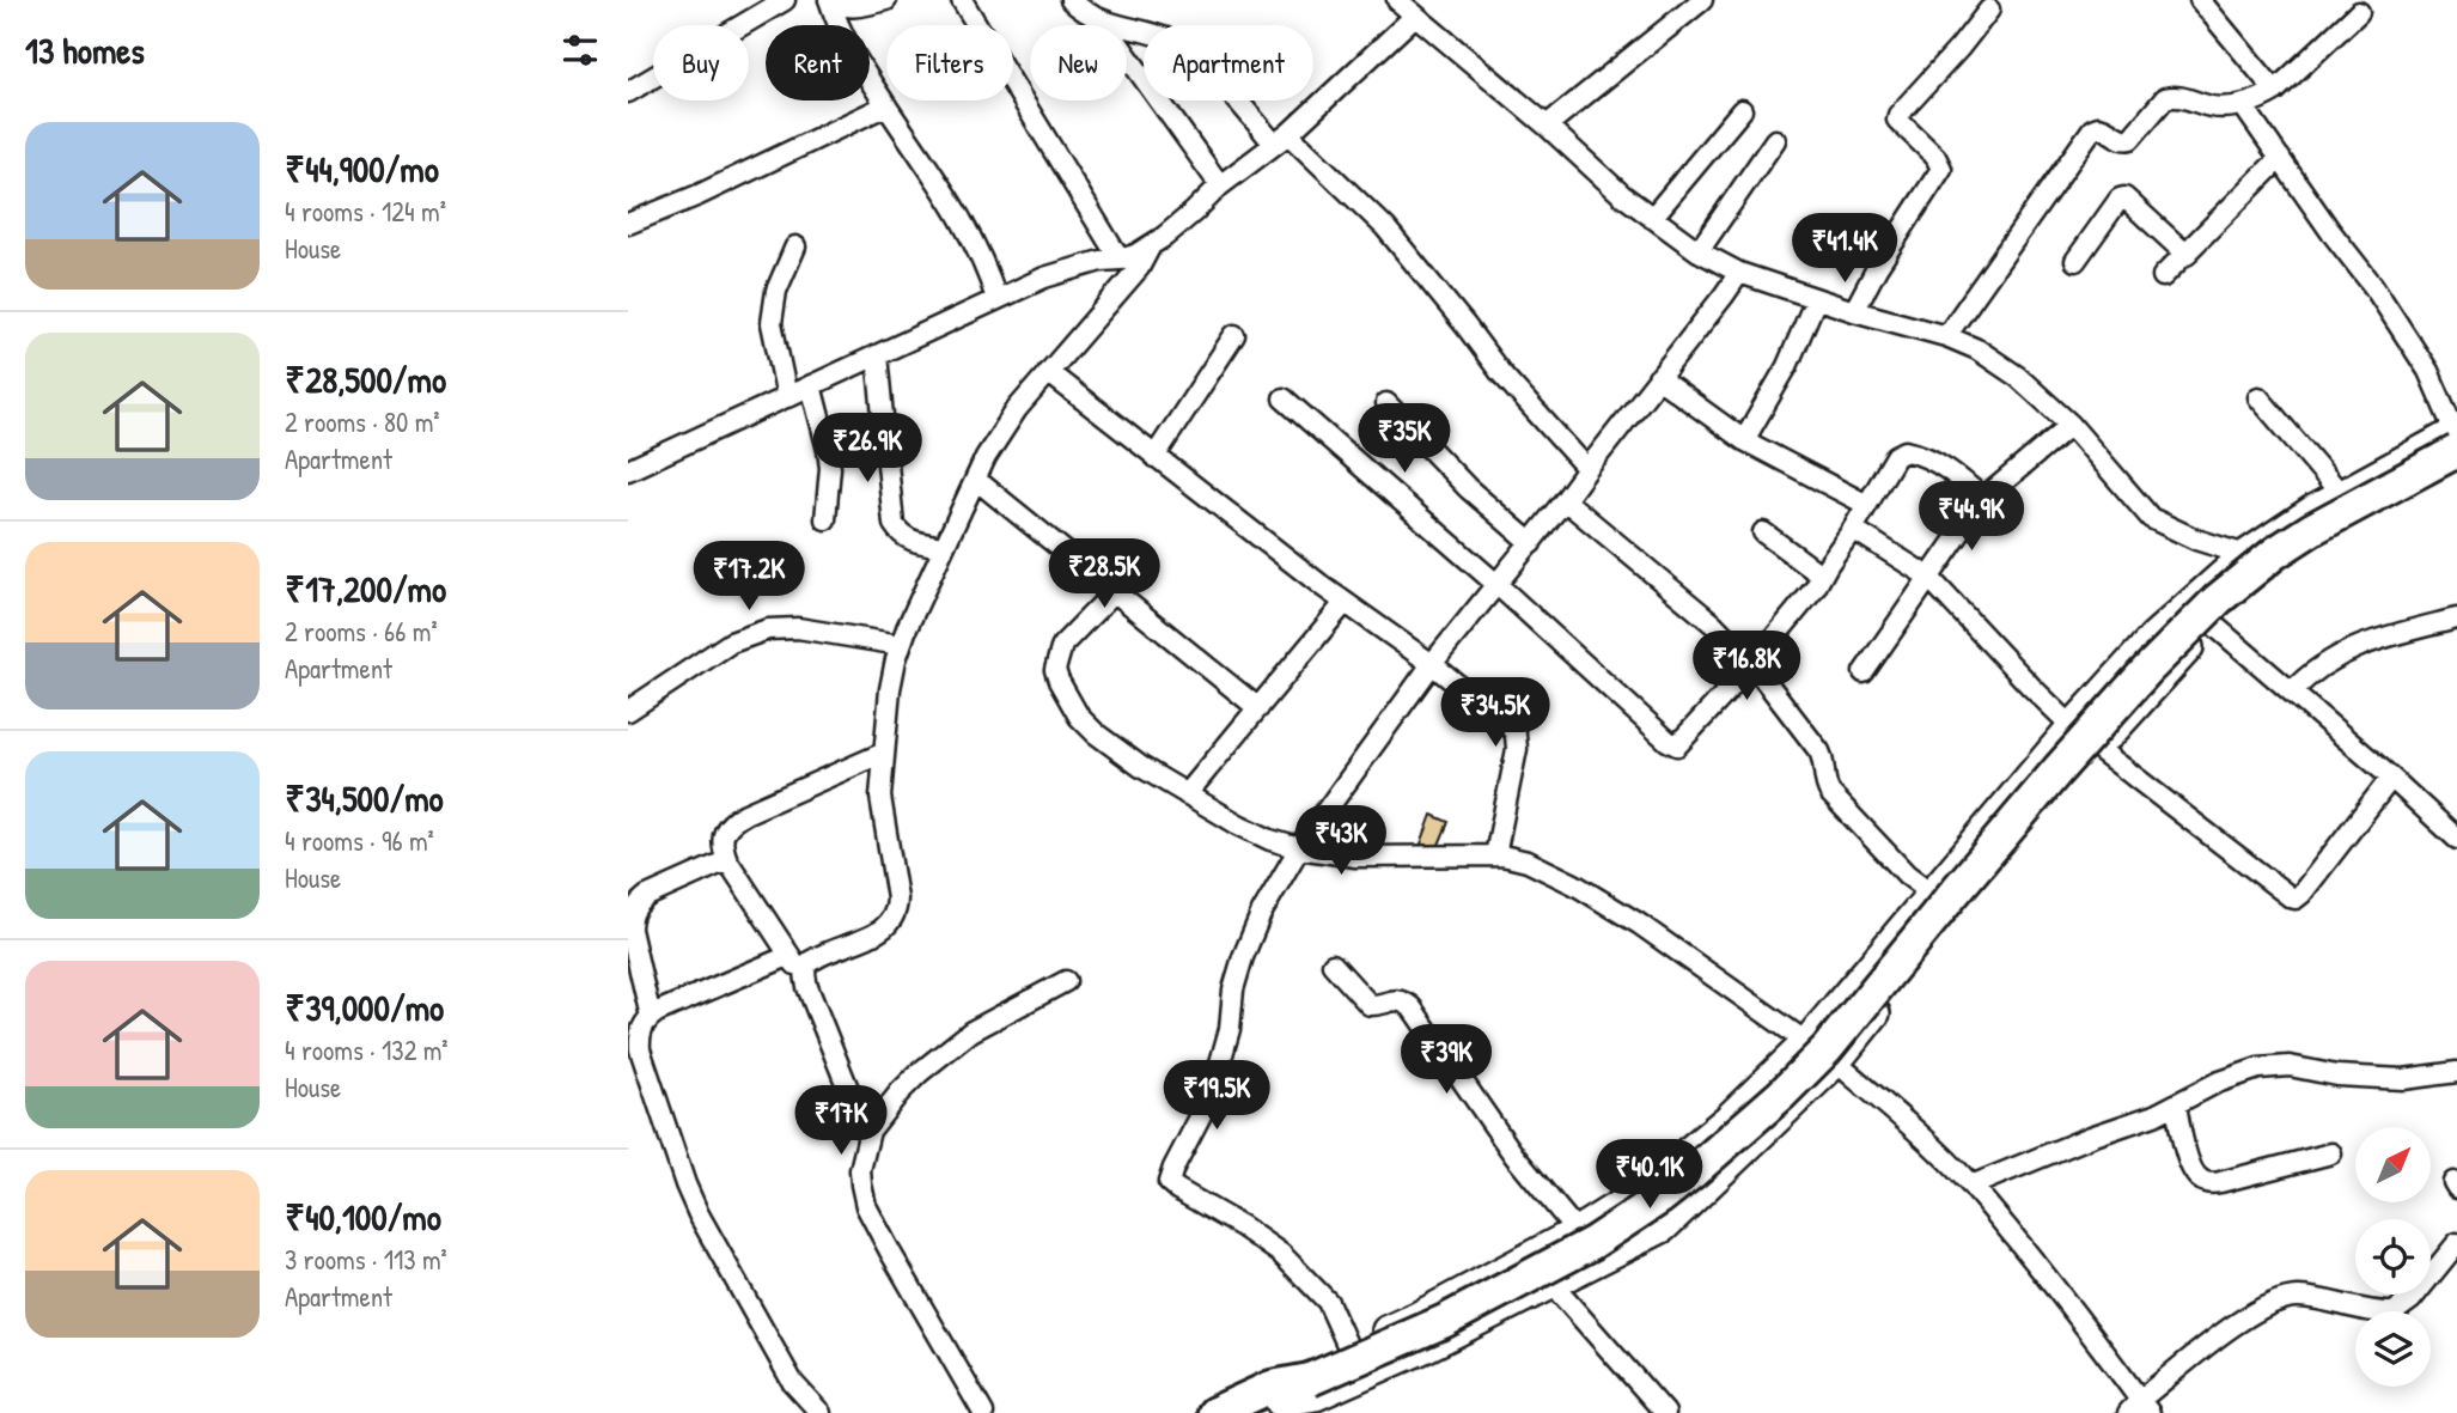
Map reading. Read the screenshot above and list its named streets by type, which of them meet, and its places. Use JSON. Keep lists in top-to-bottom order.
{
  "north": "top right",
  "page": {
    "heading": "13 homes",
    "chip": [
      "Buy",
      "Rent",
      "Filters",
      "New",
      "Apartment"
    ],
    "list": [
      {
        "name": "₹44,900/mo",
        "note": "4 rooms · 124 m² · House"
      },
      {
        "name": "₹28,500/mo",
        "note": "2 rooms · 80 m² · Apartment"
      },
      {
        "name": "₹17,200/mo",
        "note": "2 rooms · 66 m² · Apartment"
      },
      {
        "name": "₹34,500/mo",
        "note": "4 rooms · 96 m² · House"
      },
      {
        "name": "₹39,000/mo",
        "note": "4 rooms · 132 m² · House"
      },
      {
        "name": "₹40,100/mo",
        "note": "3 rooms · 113 m² · Apartment"
      }
    ],
    "price": [
      "₹41.4K",
      "₹35K",
      "₹26.9K",
      "₹44.9K",
      "₹28.5K",
      "₹17.2K",
      "₹16.8K",
      "₹34.5K",
      "₹43K",
      "₹39K",
      "₹19.5K",
      "₹17K",
      "₹40.1K"
    ]
  }
}
